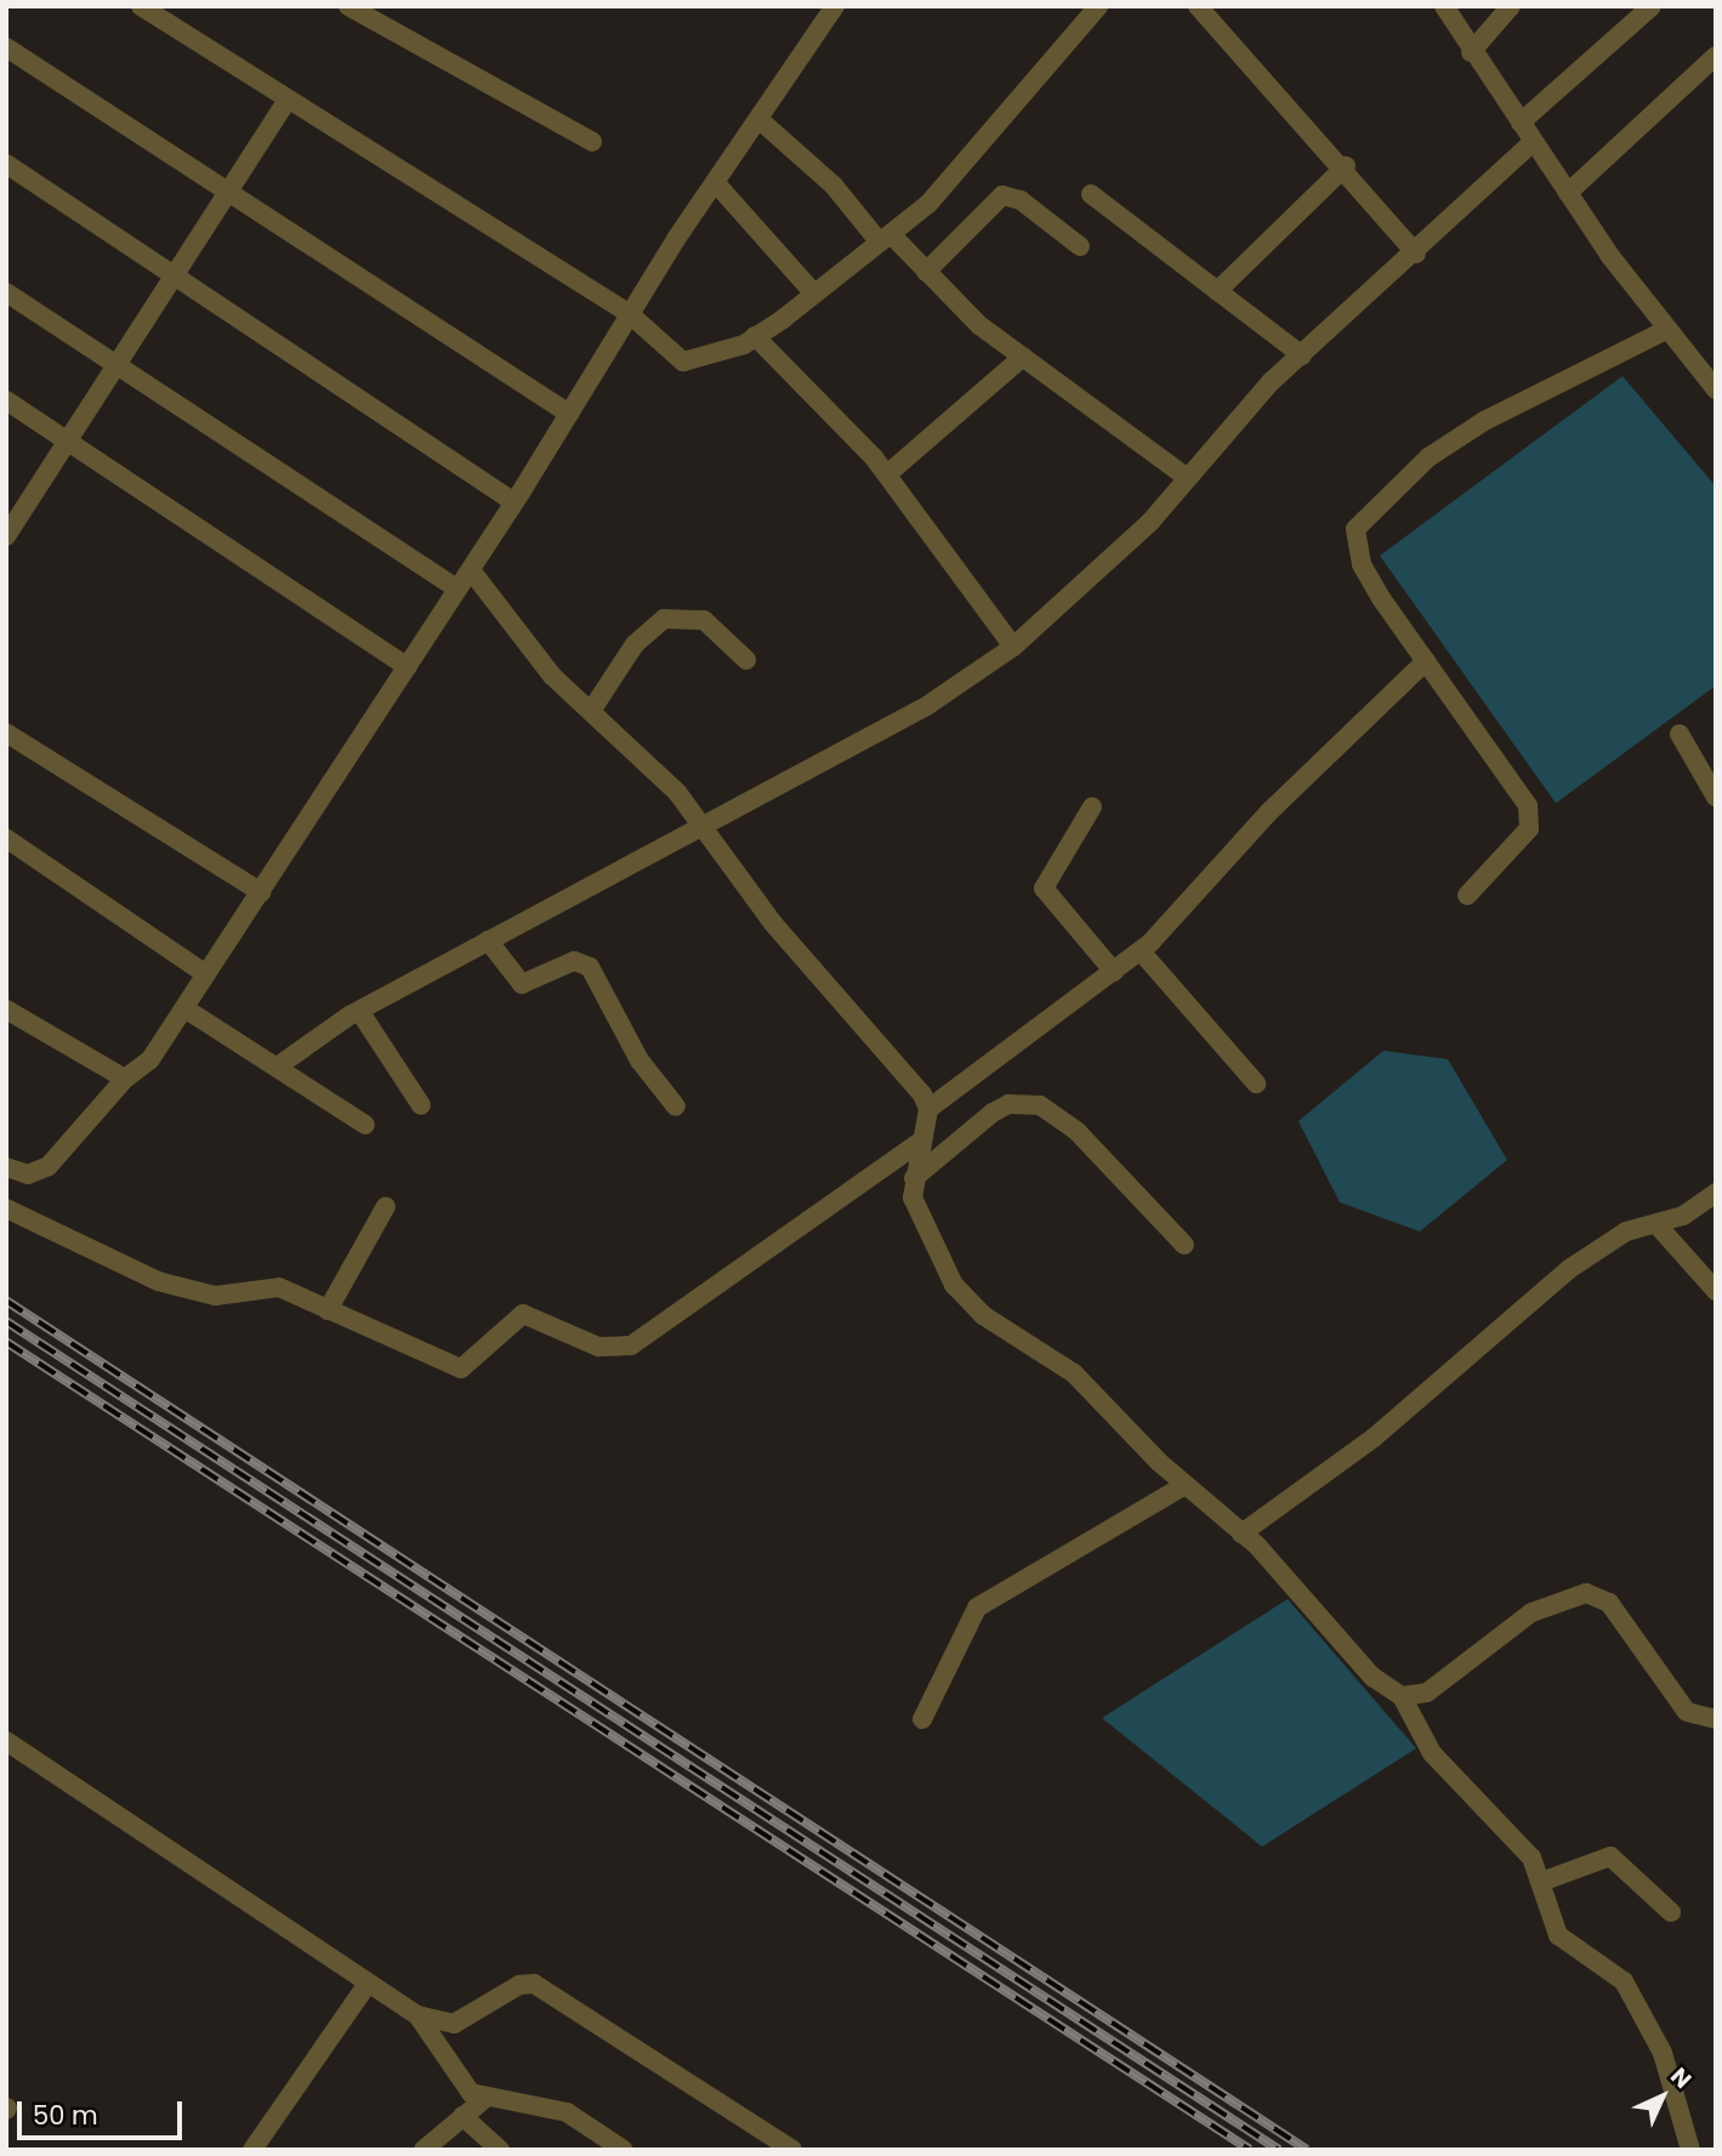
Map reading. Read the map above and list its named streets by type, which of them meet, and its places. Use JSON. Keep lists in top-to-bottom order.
{
  "scale_bar": "50 m",
  "north": "top right"
}
